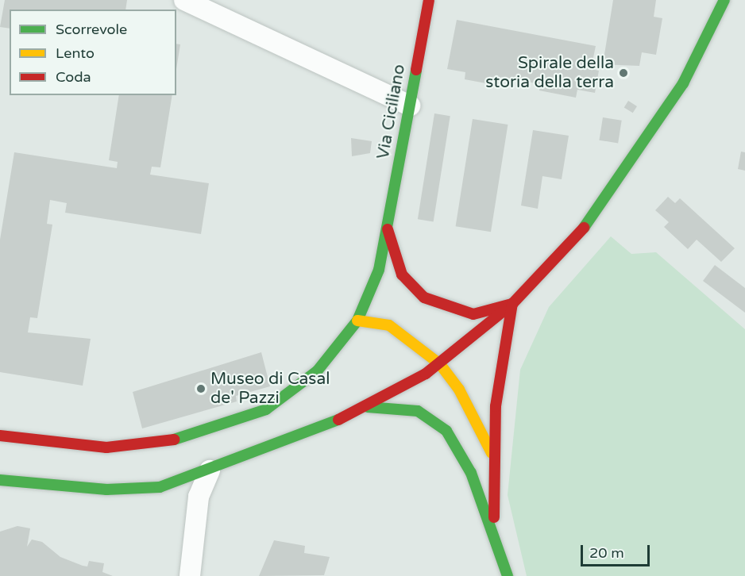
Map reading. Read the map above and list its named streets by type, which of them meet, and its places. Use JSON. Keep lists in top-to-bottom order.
{
  "streets": {
    "main road": ["Via Ciciliano"]
  },
  "places": ["Spirale della storia della terra", "Museo di Casal de' Pazzi"],
  "legend": ["Scorrevole", "Lento", "Coda"],
  "scale_bar": "20 m"
}
